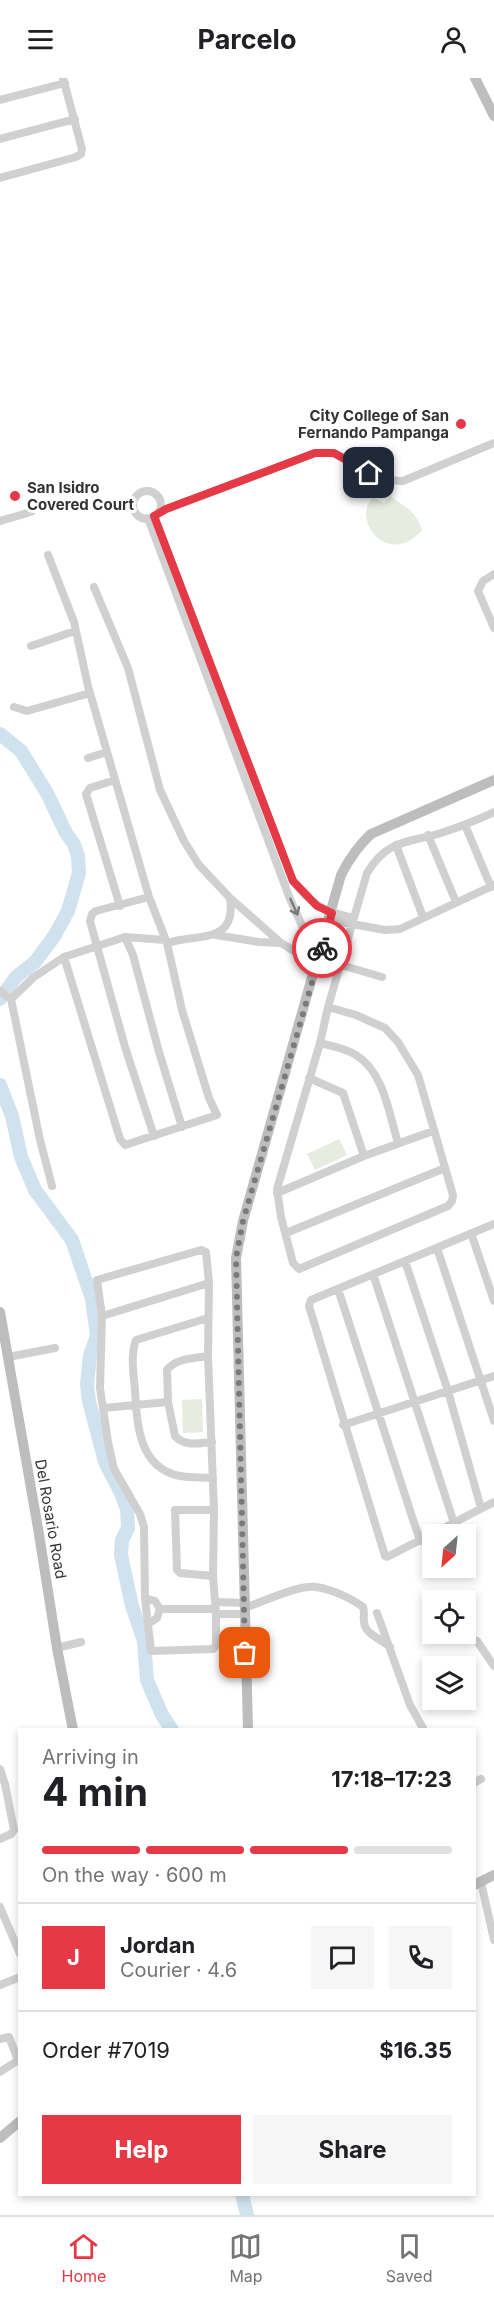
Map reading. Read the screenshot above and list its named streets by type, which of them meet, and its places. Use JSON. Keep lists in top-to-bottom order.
{
  "streets": {
    "street": ["Del Rosario Road"]
  },
  "places": ["City College of San Fernando Pampanga", "San Isidro Covered Court"],
  "north": "bottom left",
  "page": {
    "header": "Parcelo",
    "heading": ["4 min", "Arriving in", "17:18–17:23"],
    "panel": [
      "Jordan",
      "Courier · 4.6",
      "Order #7019",
      "$16.35"
    ],
    "bar": "On the way · 600 m",
    "round": "J",
    "buttons": ["Help", "Share"],
    "tabs": ["Home", "Map", "Saved"]
  }
}
